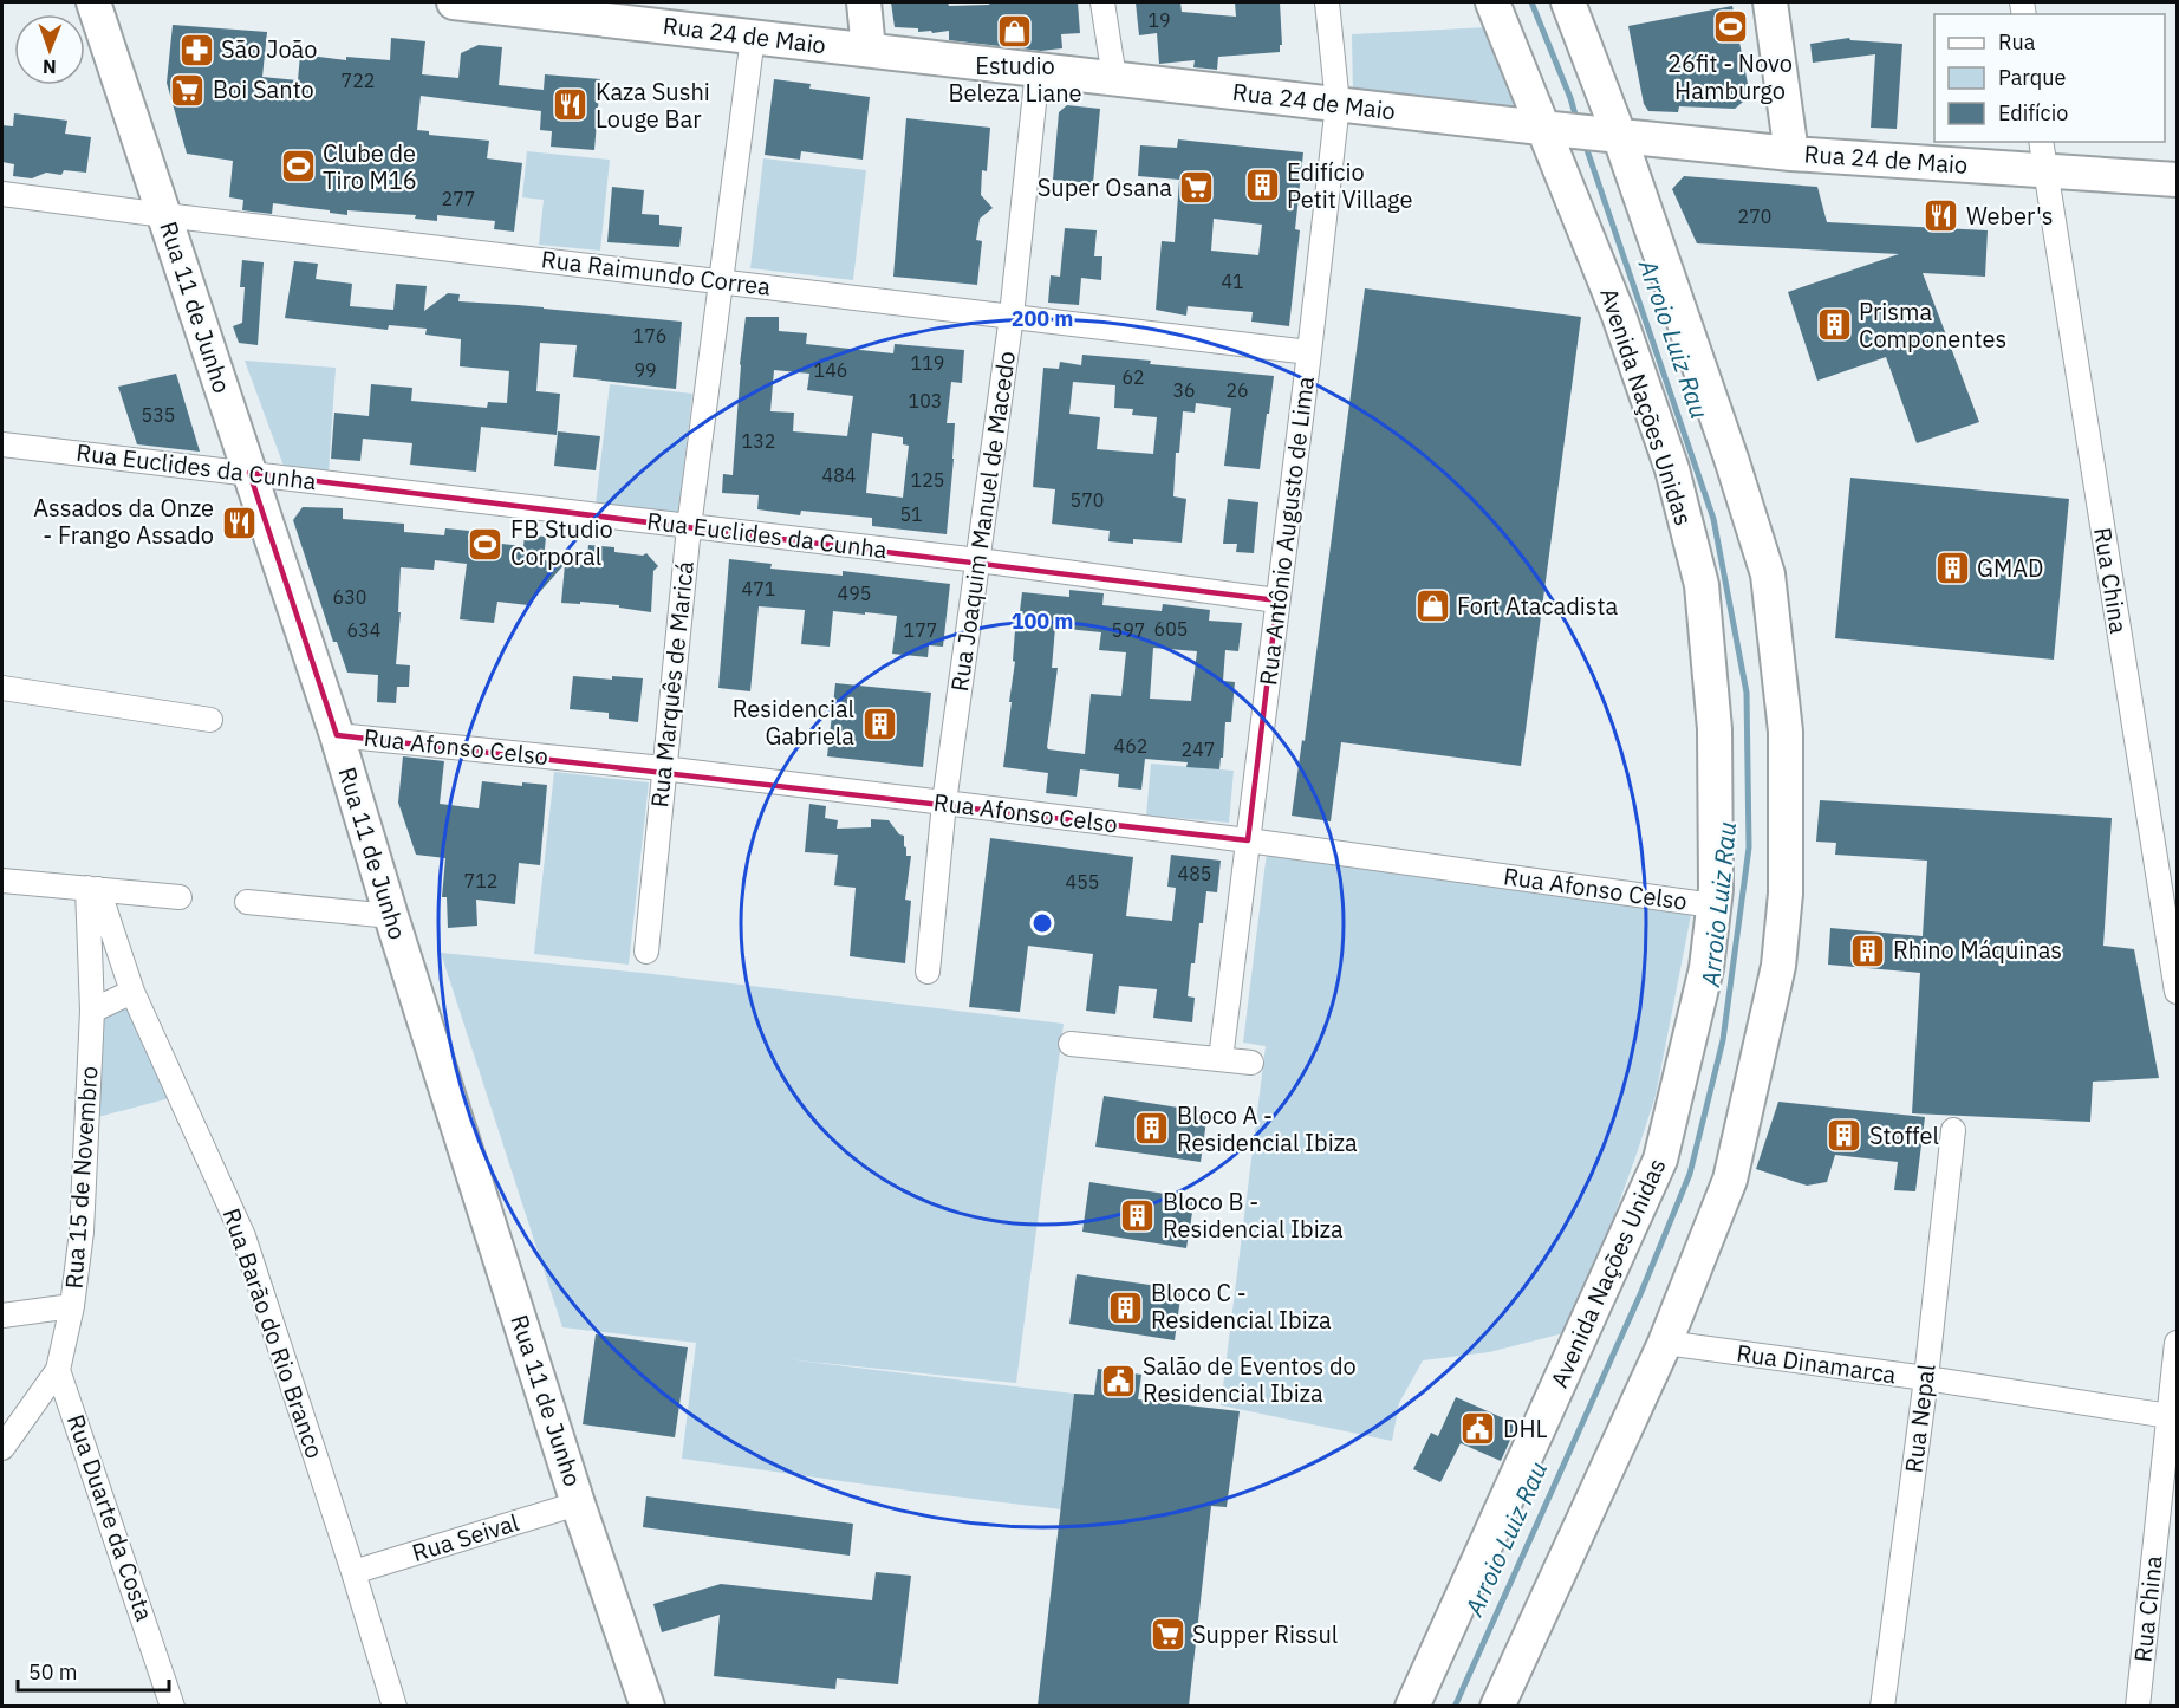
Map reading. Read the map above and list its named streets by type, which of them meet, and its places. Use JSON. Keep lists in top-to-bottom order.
{
  "streets": {
    "street": [
      "Rua 24 de Maio",
      "Rua Raimundo Correa",
      "Rua 11 de Junho",
      "Avenida Nações Unidas",
      "Rua Euclides da Cunha",
      "Rua Joaquim Manuel de Macedo",
      "Rua Antônio Augusto de Lima",
      "Rua China",
      "Rua Marquês de Maricá",
      "Rua Afonso Celso",
      "Rua 15 de Novembro",
      "Rua Barão do Rio Branco",
      "Rua Dinamarca",
      "Rua Nepal",
      "Rua Duarte da Costa",
      "Rua Seival"
    ]
  },
  "crossings": [
    ["Rua 24 de Maio", "Avenida Nações Unidas"],
    ["Rua 24 de Maio", "Rua Joaquim Manuel de Macedo"],
    ["Rua 24 de Maio", "Rua Antônio Augusto de Lima"],
    ["Rua 24 de Maio", "Rua China"],
    ["Rua 24 de Maio", "Rua Marquês de Maricá"],
    ["Rua Raimundo Correa", "Rua 11 de Junho"],
    ["Rua Raimundo Correa", "Rua Joaquim Manuel de Macedo"],
    ["Rua Raimundo Correa", "Rua Antônio Augusto de Lima"],
    ["Rua Raimundo Correa", "Rua Marquês de Maricá"],
    ["Rua 11 de Junho", "Rua Euclides da Cunha"],
    ["Rua 11 de Junho", "Rua Afonso Celso"],
    ["Rua 11 de Junho", "Rua Seival"],
    ["Avenida Nações Unidas", "Rua Afonso Celso"],
    ["Rua Euclides da Cunha", "Rua Joaquim Manuel de Macedo"],
    ["Rua Euclides da Cunha", "Rua Antônio Augusto de Lima"],
    ["Rua Euclides da Cunha", "Rua Marquês de Maricá"],
    ["Rua Joaquim Manuel de Macedo", "Rua Afonso Celso"],
    ["Rua Antônio Augusto de Lima", "Rua Afonso Celso"],
    ["Rua China", "Rua Dinamarca"],
    ["Rua Marquês de Maricá", "Rua Afonso Celso"],
    ["Rua 15 de Novembro", "Rua Barão do Rio Branco"],
    ["Rua 15 de Novembro", "Rua Duarte da Costa"],
    ["Rua Barão do Rio Branco", "Rua Seival"],
    ["Rua Dinamarca", "Rua Nepal"]
  ],
  "water": ["Arroio Luiz Rau"],
  "places": {
    "sports": ["26fit - Novo Hamburgo", "Clube de Tiro M16", "FB Studio Corporal"],
    "shop": ["Estudio Beleza Liane", "Fort Atacadista"],
    "pharmacy": ["São João"],
    "supermarket": ["Boi Santo", "Super Osana", "Supper Rissul"],
    "restaurant": ["Kaza Sushi Louge Bar", "Weber's", "Assados da Onze - Frango Assado"],
    "building": [
      "Edifício Petit Village",
      "Prisma Componentes",
      "GMAD",
      "Residencial Gabriela",
      "Rhino Máquinas",
      "Bloco A - Residencial Ibiza",
      "Stoffel",
      "Bloco B - Residencial Ibiza",
      "Bloco C - Residencial Ibiza"
    ],
    "public building": ["Salão de Eventos do Residencial Ibiza", "DHL"]
  },
  "house_numbers": [
    "19",
    "722",
    "277",
    "270",
    "41",
    "176",
    "119",
    "99",
    "146",
    "62",
    "36",
    "26",
    "103",
    "535",
    "132",
    "484",
    "125",
    "570",
    "51",
    "471",
    "495",
    "630",
    "605",
    "634",
    "177",
    "597",
    "462",
    "247",
    "485",
    "712",
    "455"
  ],
  "legend": ["Rua", "Parque", "Edifício"],
  "scale_bar": "50 m",
  "north": "bottom",
  "rings": ["200 m", "100 m"]
}
